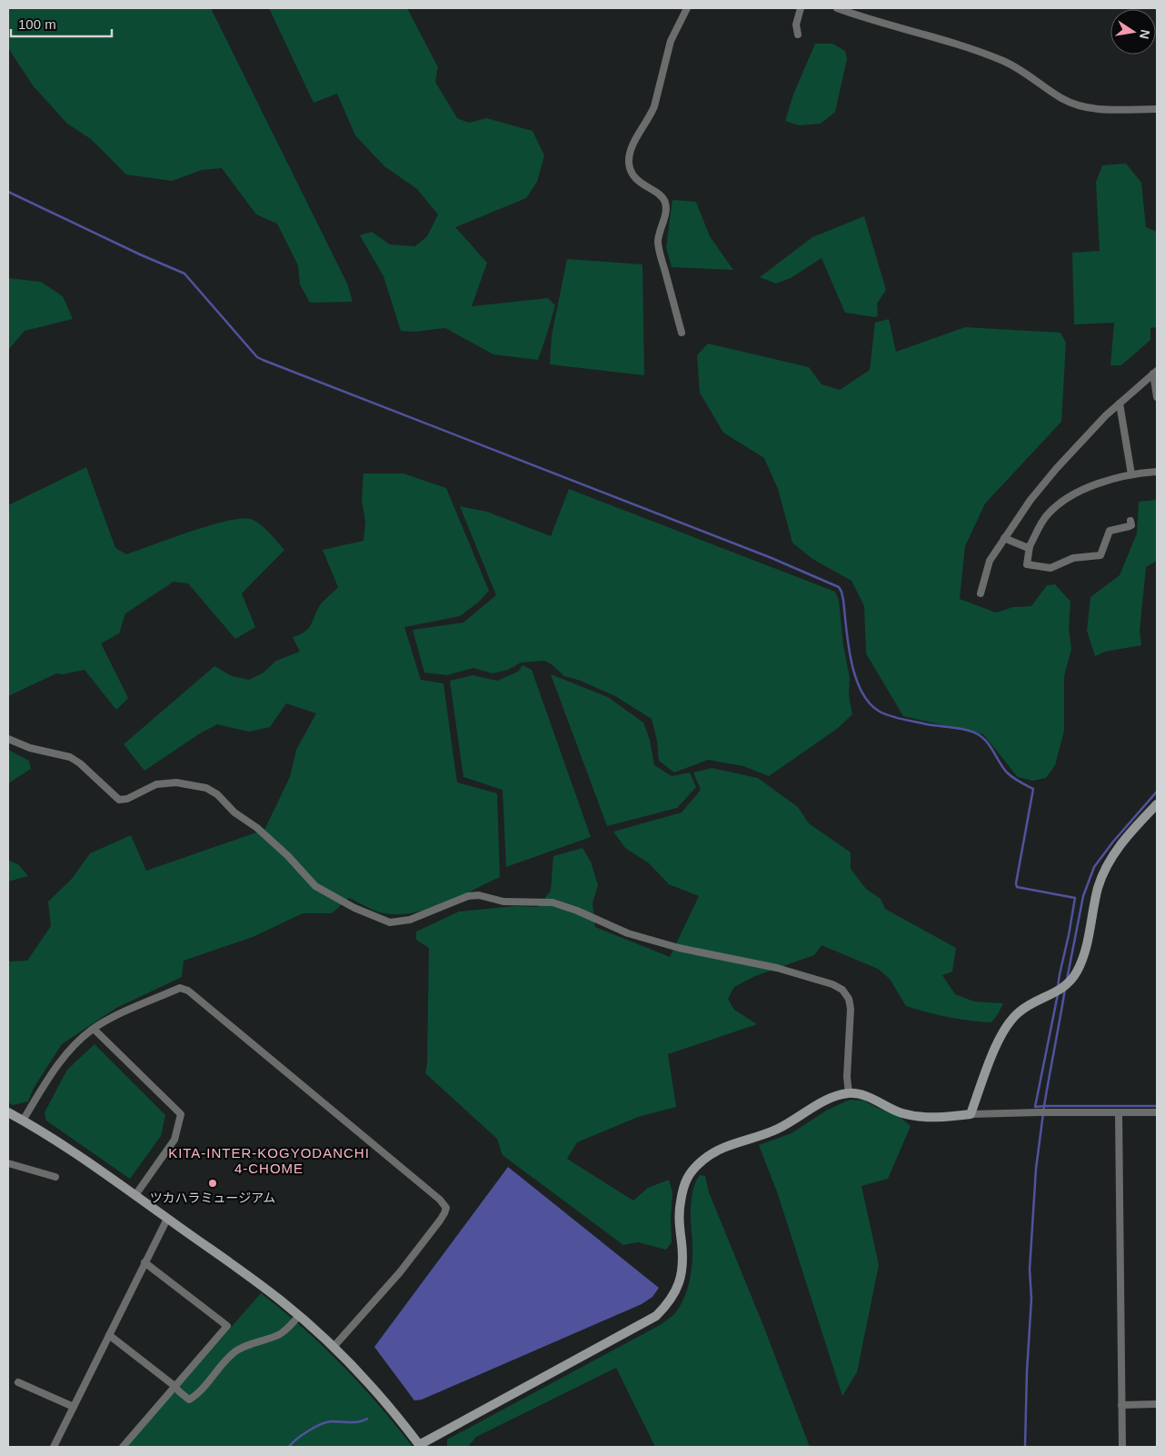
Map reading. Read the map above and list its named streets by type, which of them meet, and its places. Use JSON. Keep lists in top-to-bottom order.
{
  "districts": ["KITA-INTER-KOGYODANCHI 4-CHOME"],
  "places": ["ツカハラミュージアム"],
  "scale_bar": "100 m",
  "north": "right"
}
